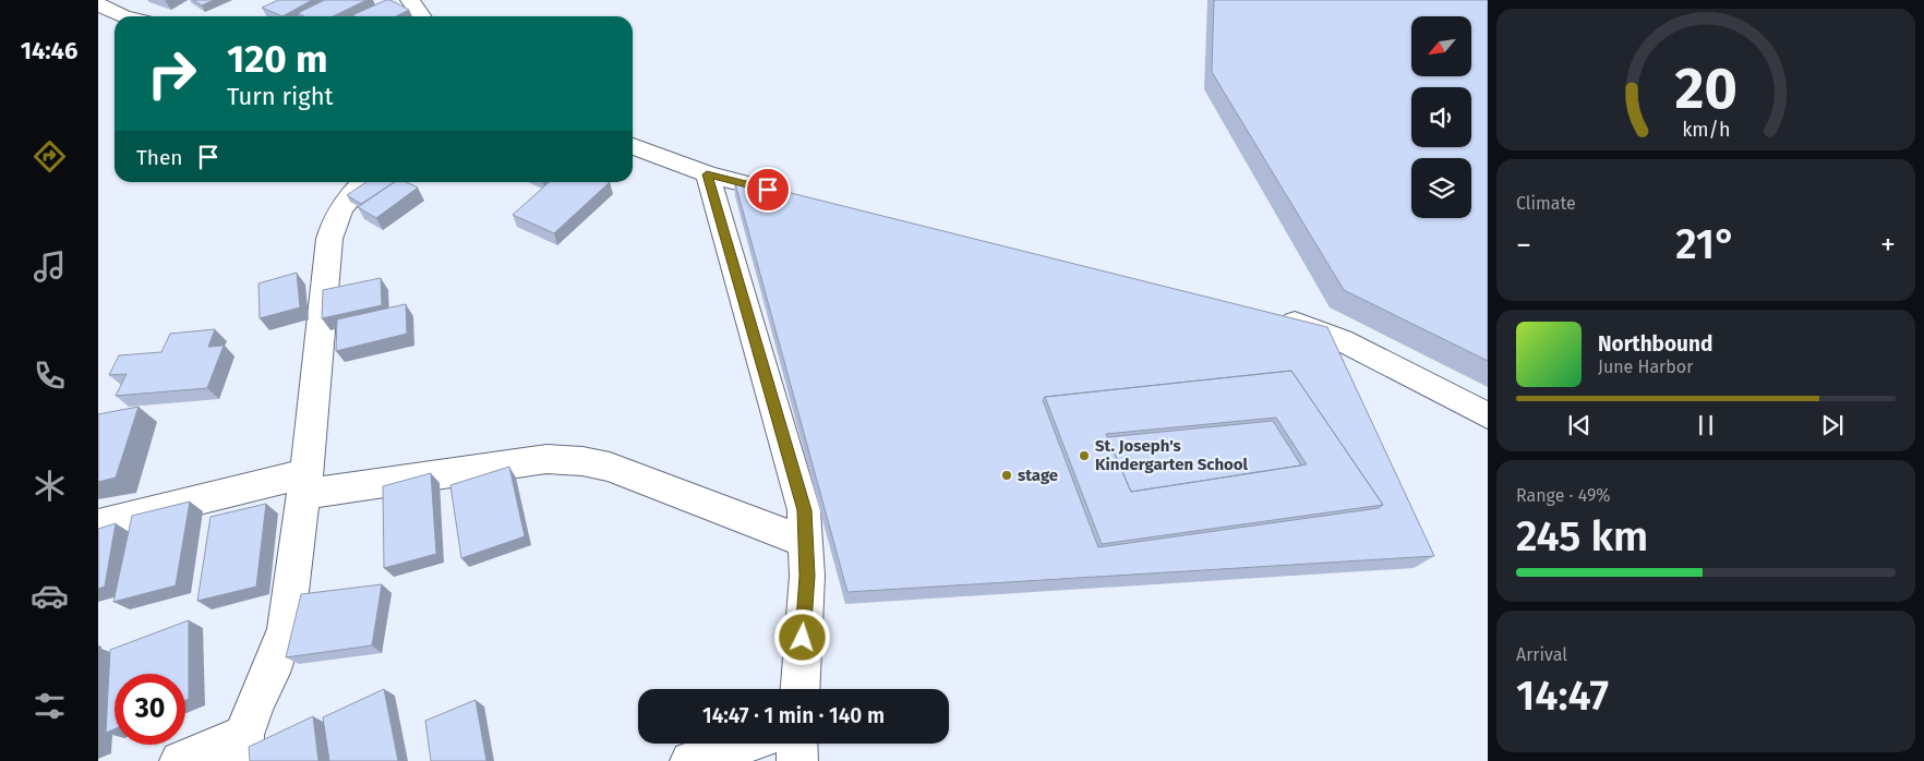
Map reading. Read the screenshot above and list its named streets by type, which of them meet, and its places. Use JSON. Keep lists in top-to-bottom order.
{
  "places": ["St. Joseph's Kindergarten School", "stage"],
  "north": "bottom left",
  "page": {
    "tabs": "14:46",
    "turn": ["120 m", "Turn right"],
    "then": "Then",
    "tile": [
      "Climate",
      ["Range · 49%", "245 km"],
      ["Arrival", "14:47"]
    ],
    "heat": ["−", "21°", "+"],
    "song": ["Northbound", "June Harbor"],
    "limit": "30",
    "trip": "14:47 · 1 min · 140 m",
    "gauge": ["20", "km/h"]
  }
}
